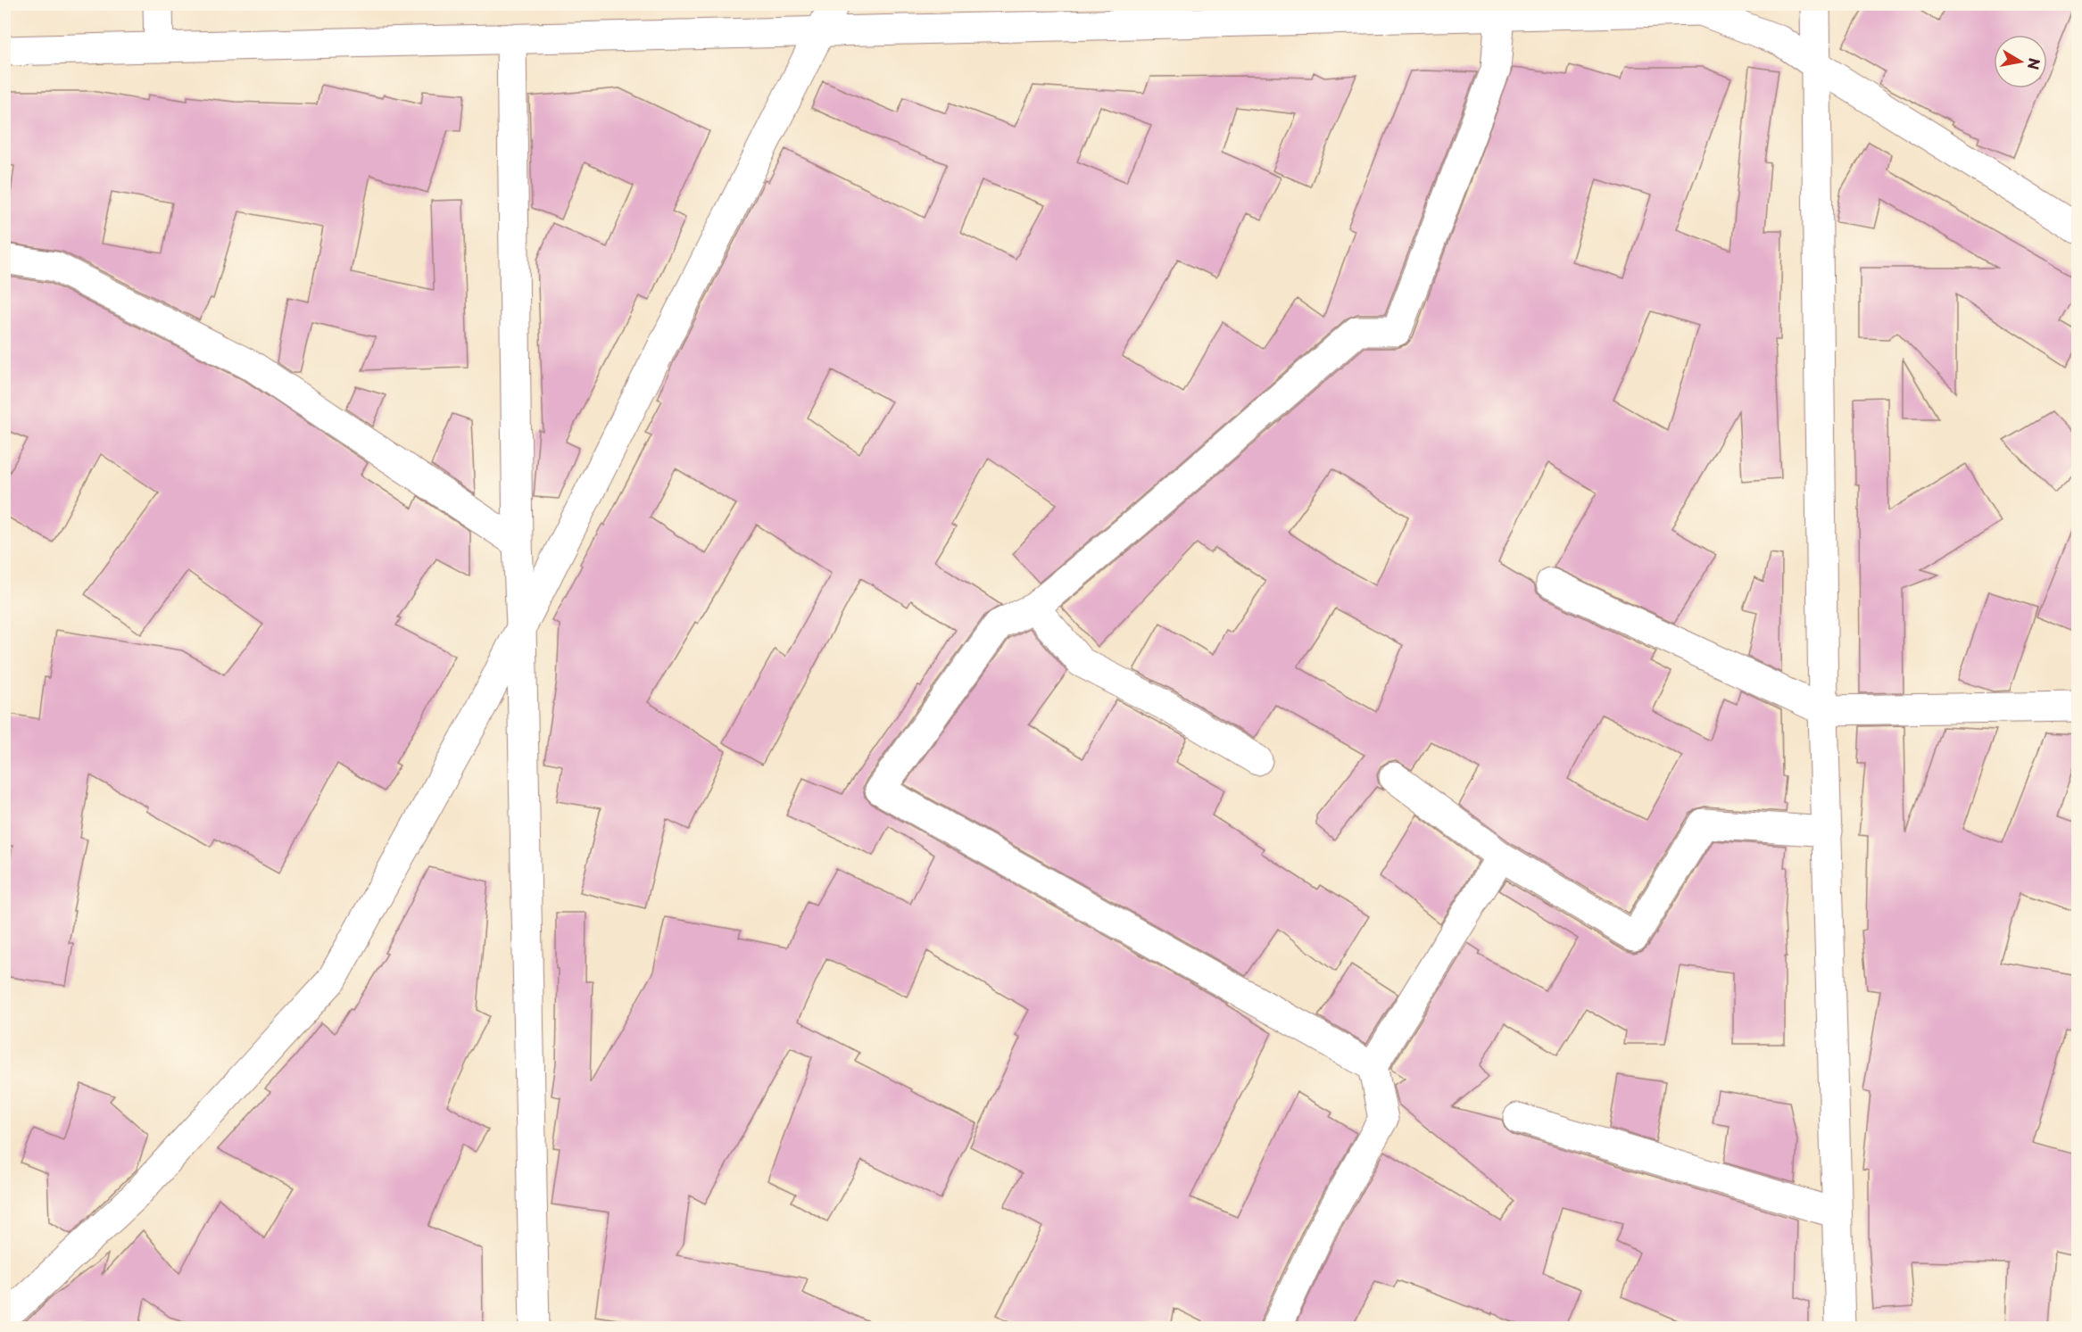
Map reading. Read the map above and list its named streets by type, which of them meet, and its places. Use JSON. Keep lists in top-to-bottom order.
{
  "north": "right"
}
